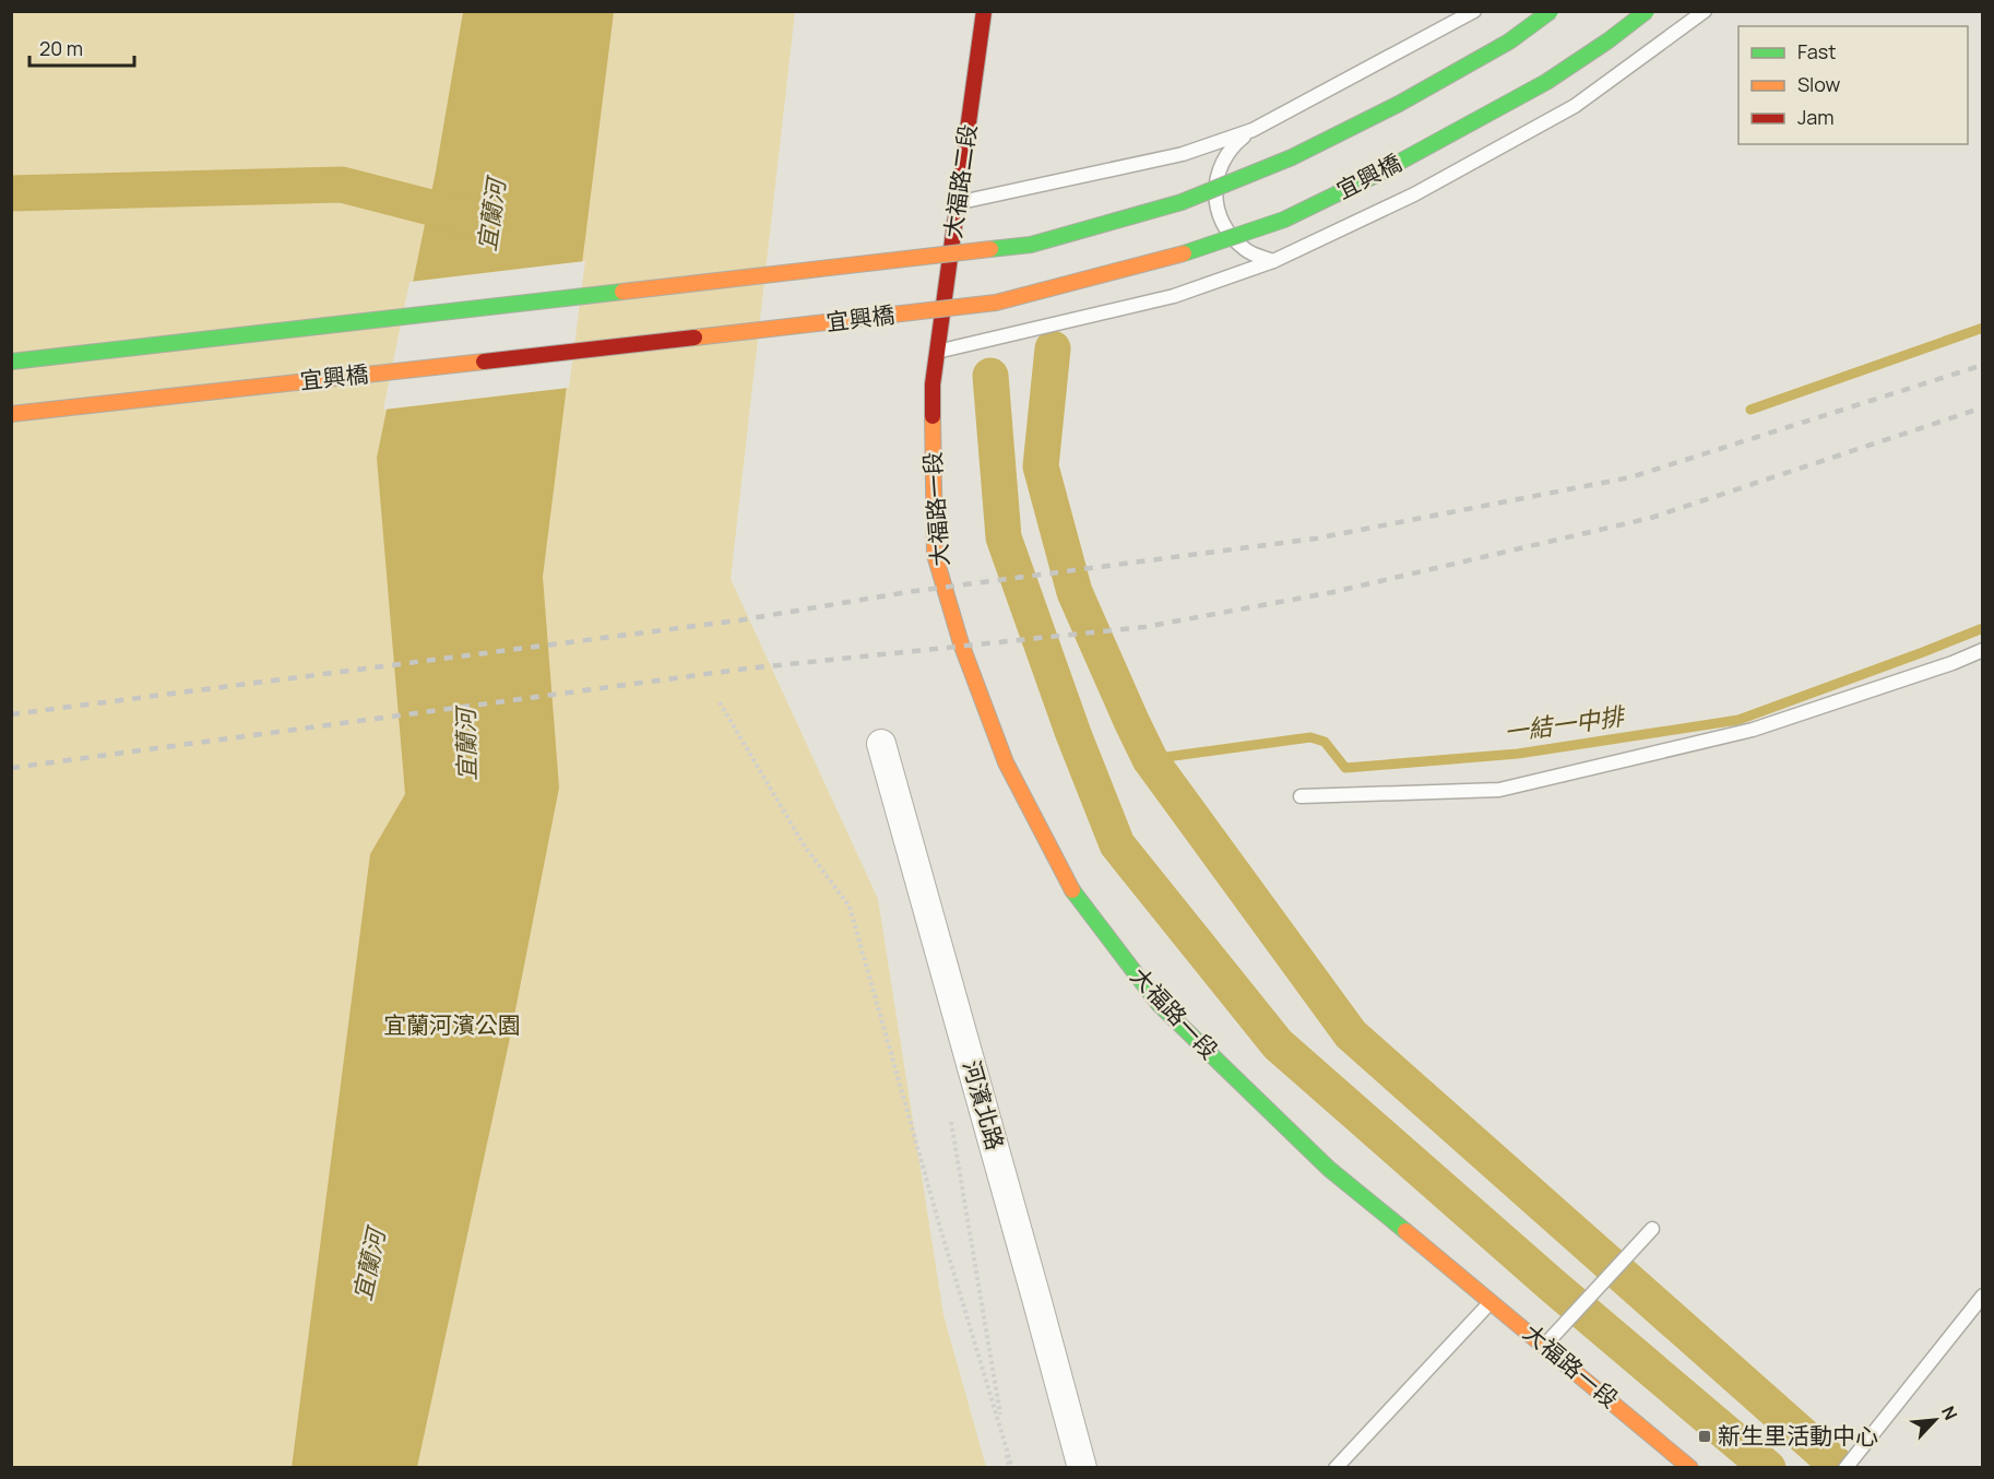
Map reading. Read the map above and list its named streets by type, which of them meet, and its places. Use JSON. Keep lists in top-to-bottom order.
{
  "streets": {
    "street": [
      "宜興橋",
      "大福路二段",
      "大福路一段",
      "河濱北路"
    ]
  },
  "crossings": [
    ["大福路二段", "大福路一段"]
  ],
  "water": ["宜蘭河", "一結一中排"],
  "parks": ["宜蘭河濱公園"],
  "places": {
    "transit": ["新生里活動中心"]
  },
  "legend": ["Fast", "Slow", "Jam"],
  "scale_bar": "20 m",
  "north": "top right"
}
